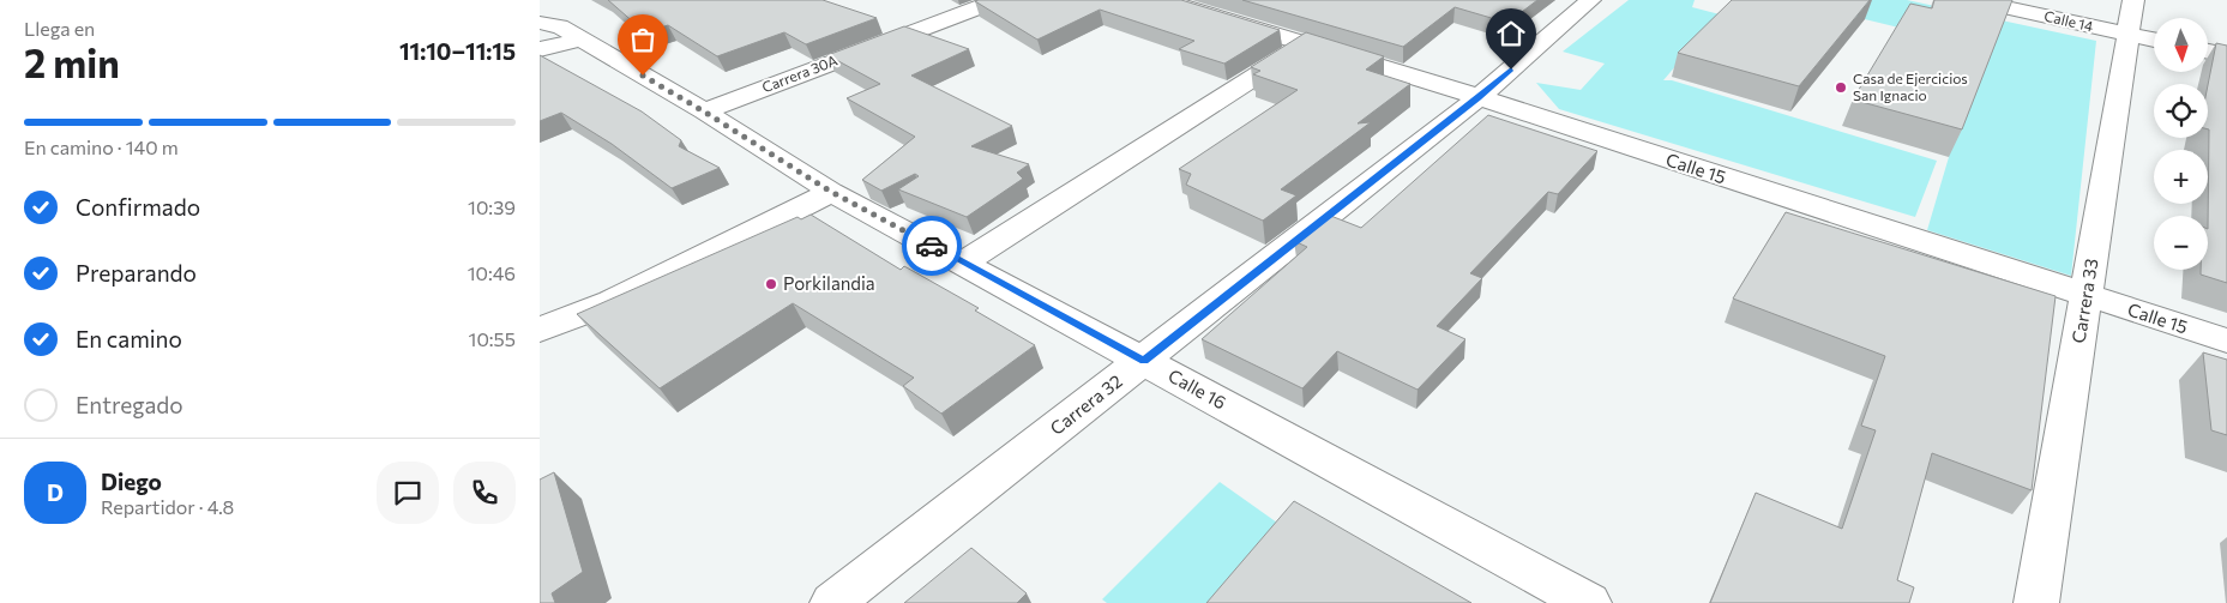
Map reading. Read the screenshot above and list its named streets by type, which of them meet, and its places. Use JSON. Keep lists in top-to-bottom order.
{
  "streets": {
    "street": [
      "Calle 14",
      "Carrera 30A",
      "Calle 15",
      "Carrera 33",
      "Calle 16",
      "Carrera 32"
    ]
  },
  "crossings": [
    ["Calle 14", "Carrera 33"],
    ["Carrera 30A", "Calle 16"],
    ["Calle 15", "Carrera 33"],
    ["Calle 15", "Carrera 32"],
    ["Calle 16", "Carrera 32"]
  ],
  "places": ["Casa de Ejercicios San Ignacio", "Porkilandia"],
  "north": "bottom",
  "page": {
    "heading": ["2 min", "Llega en", "11:10–11:15"],
    "panel": ["Diego", "Repartidor · 4.8"],
    "map_buttons": ["+", "−"],
    "bar": "En camino · 140 m",
    "list": [
      ["Confirmado", "10:39"],
      ["Preparando", "10:46"],
      ["En camino", "10:55"],
      "Entregado"
    ],
    "round": "D"
  }
}
